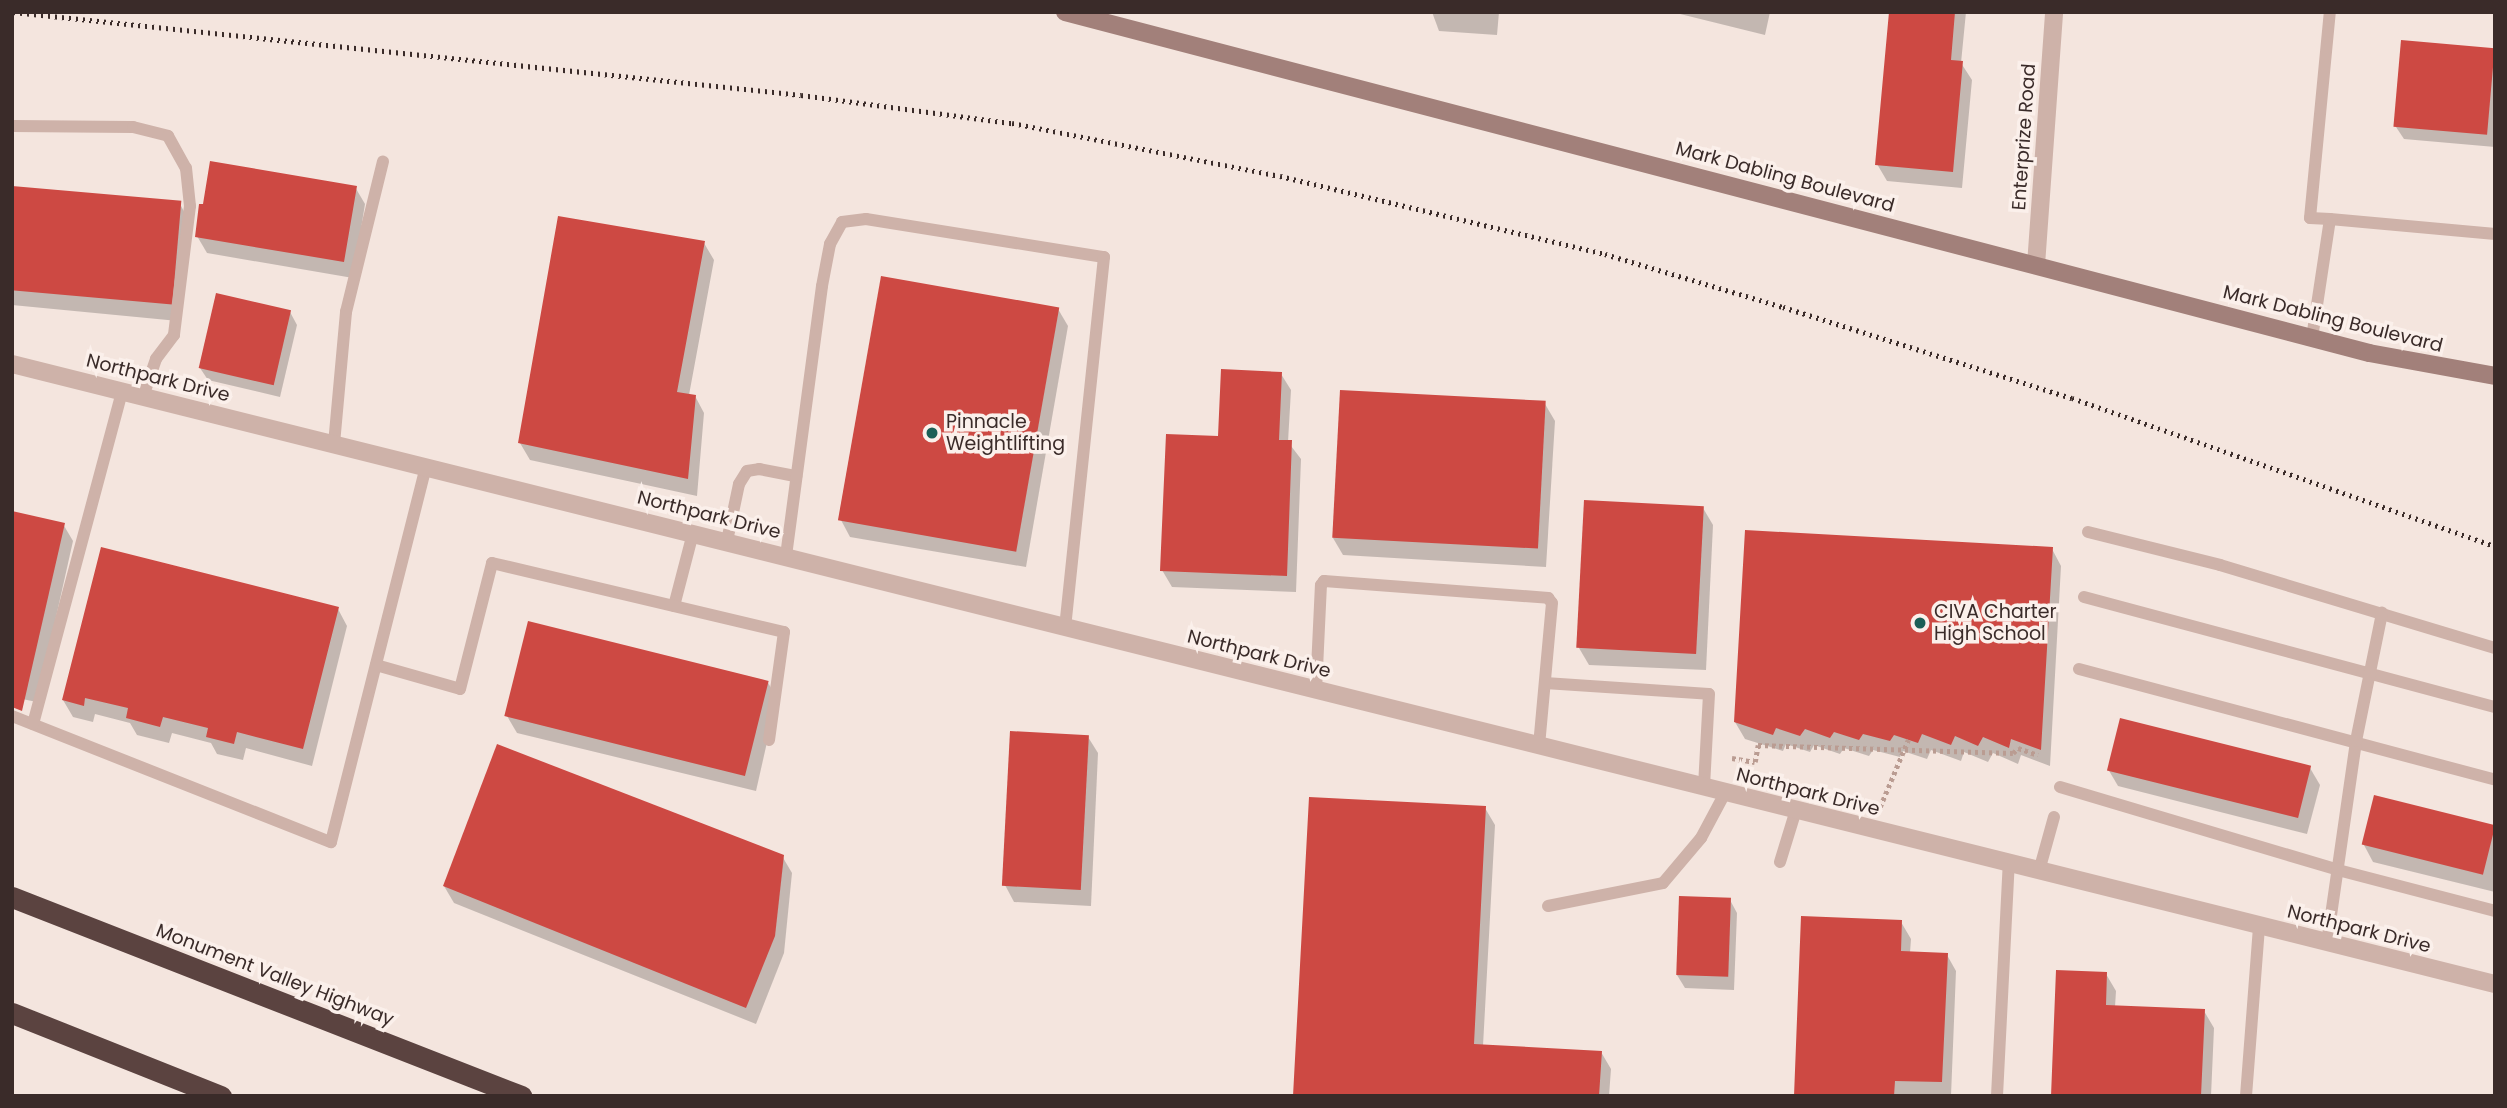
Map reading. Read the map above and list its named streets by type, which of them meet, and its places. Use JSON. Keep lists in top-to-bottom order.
{
  "streets": {
    "highway": ["Monument Valley Highway"],
    "street": ["Enterprize Road", "Mark Dabling Boulevard", "Northpark Drive"]
  },
  "crossings": [
    ["Enterprize Road", "Mark Dabling Boulevard"]
  ],
  "places": ["Pinnacle Weightlifting", "CIVA Charter High School"]
}
